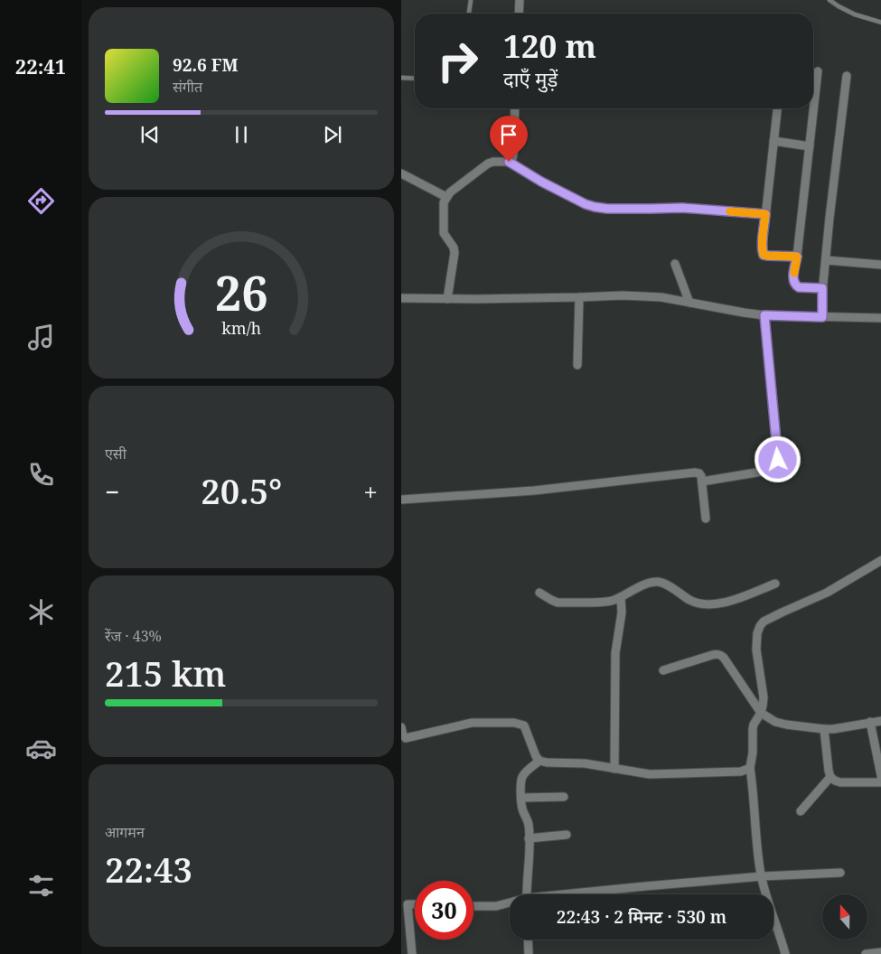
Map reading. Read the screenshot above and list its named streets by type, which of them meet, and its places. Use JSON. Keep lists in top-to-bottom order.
{
  "north": "top",
  "page": {
    "tabs": "22:41",
    "turn": ["120 m", "दाएँ मुड़ें"],
    "song": ["92.6 FM", "संगीत"],
    "tile": [
      "एसी",
      ["रेंज · 43%", "215 km"],
      ["आगमन", "22:43"]
    ],
    "heat": ["−", "20.5°", "+"],
    "limit": "30",
    "trip": "22:43 · 2 मिनट · 530 m",
    "gauge": ["26", "km/h"]
  }
}
